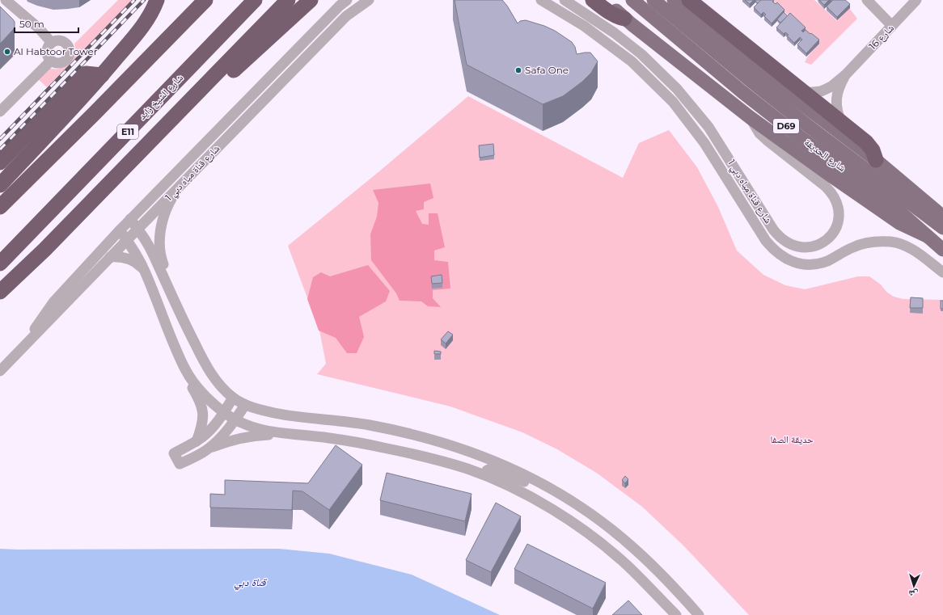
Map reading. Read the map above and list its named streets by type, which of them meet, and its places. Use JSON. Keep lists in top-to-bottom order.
{
  "streets": {
    "highway": ["شارع الشيخ زايد", "E11"],
    "main road": ["D69", "شارع الحديقة"],
    "street": ["شارع 16", "شارع قناة مياه دبي 1"]
  },
  "water": ["قناة دبي"],
  "parks": ["حديقة الصفا"],
  "places": ["Al Habtoor Tower", "Safa One"],
  "scale_bar": "50 m",
  "north": "bottom"
}
